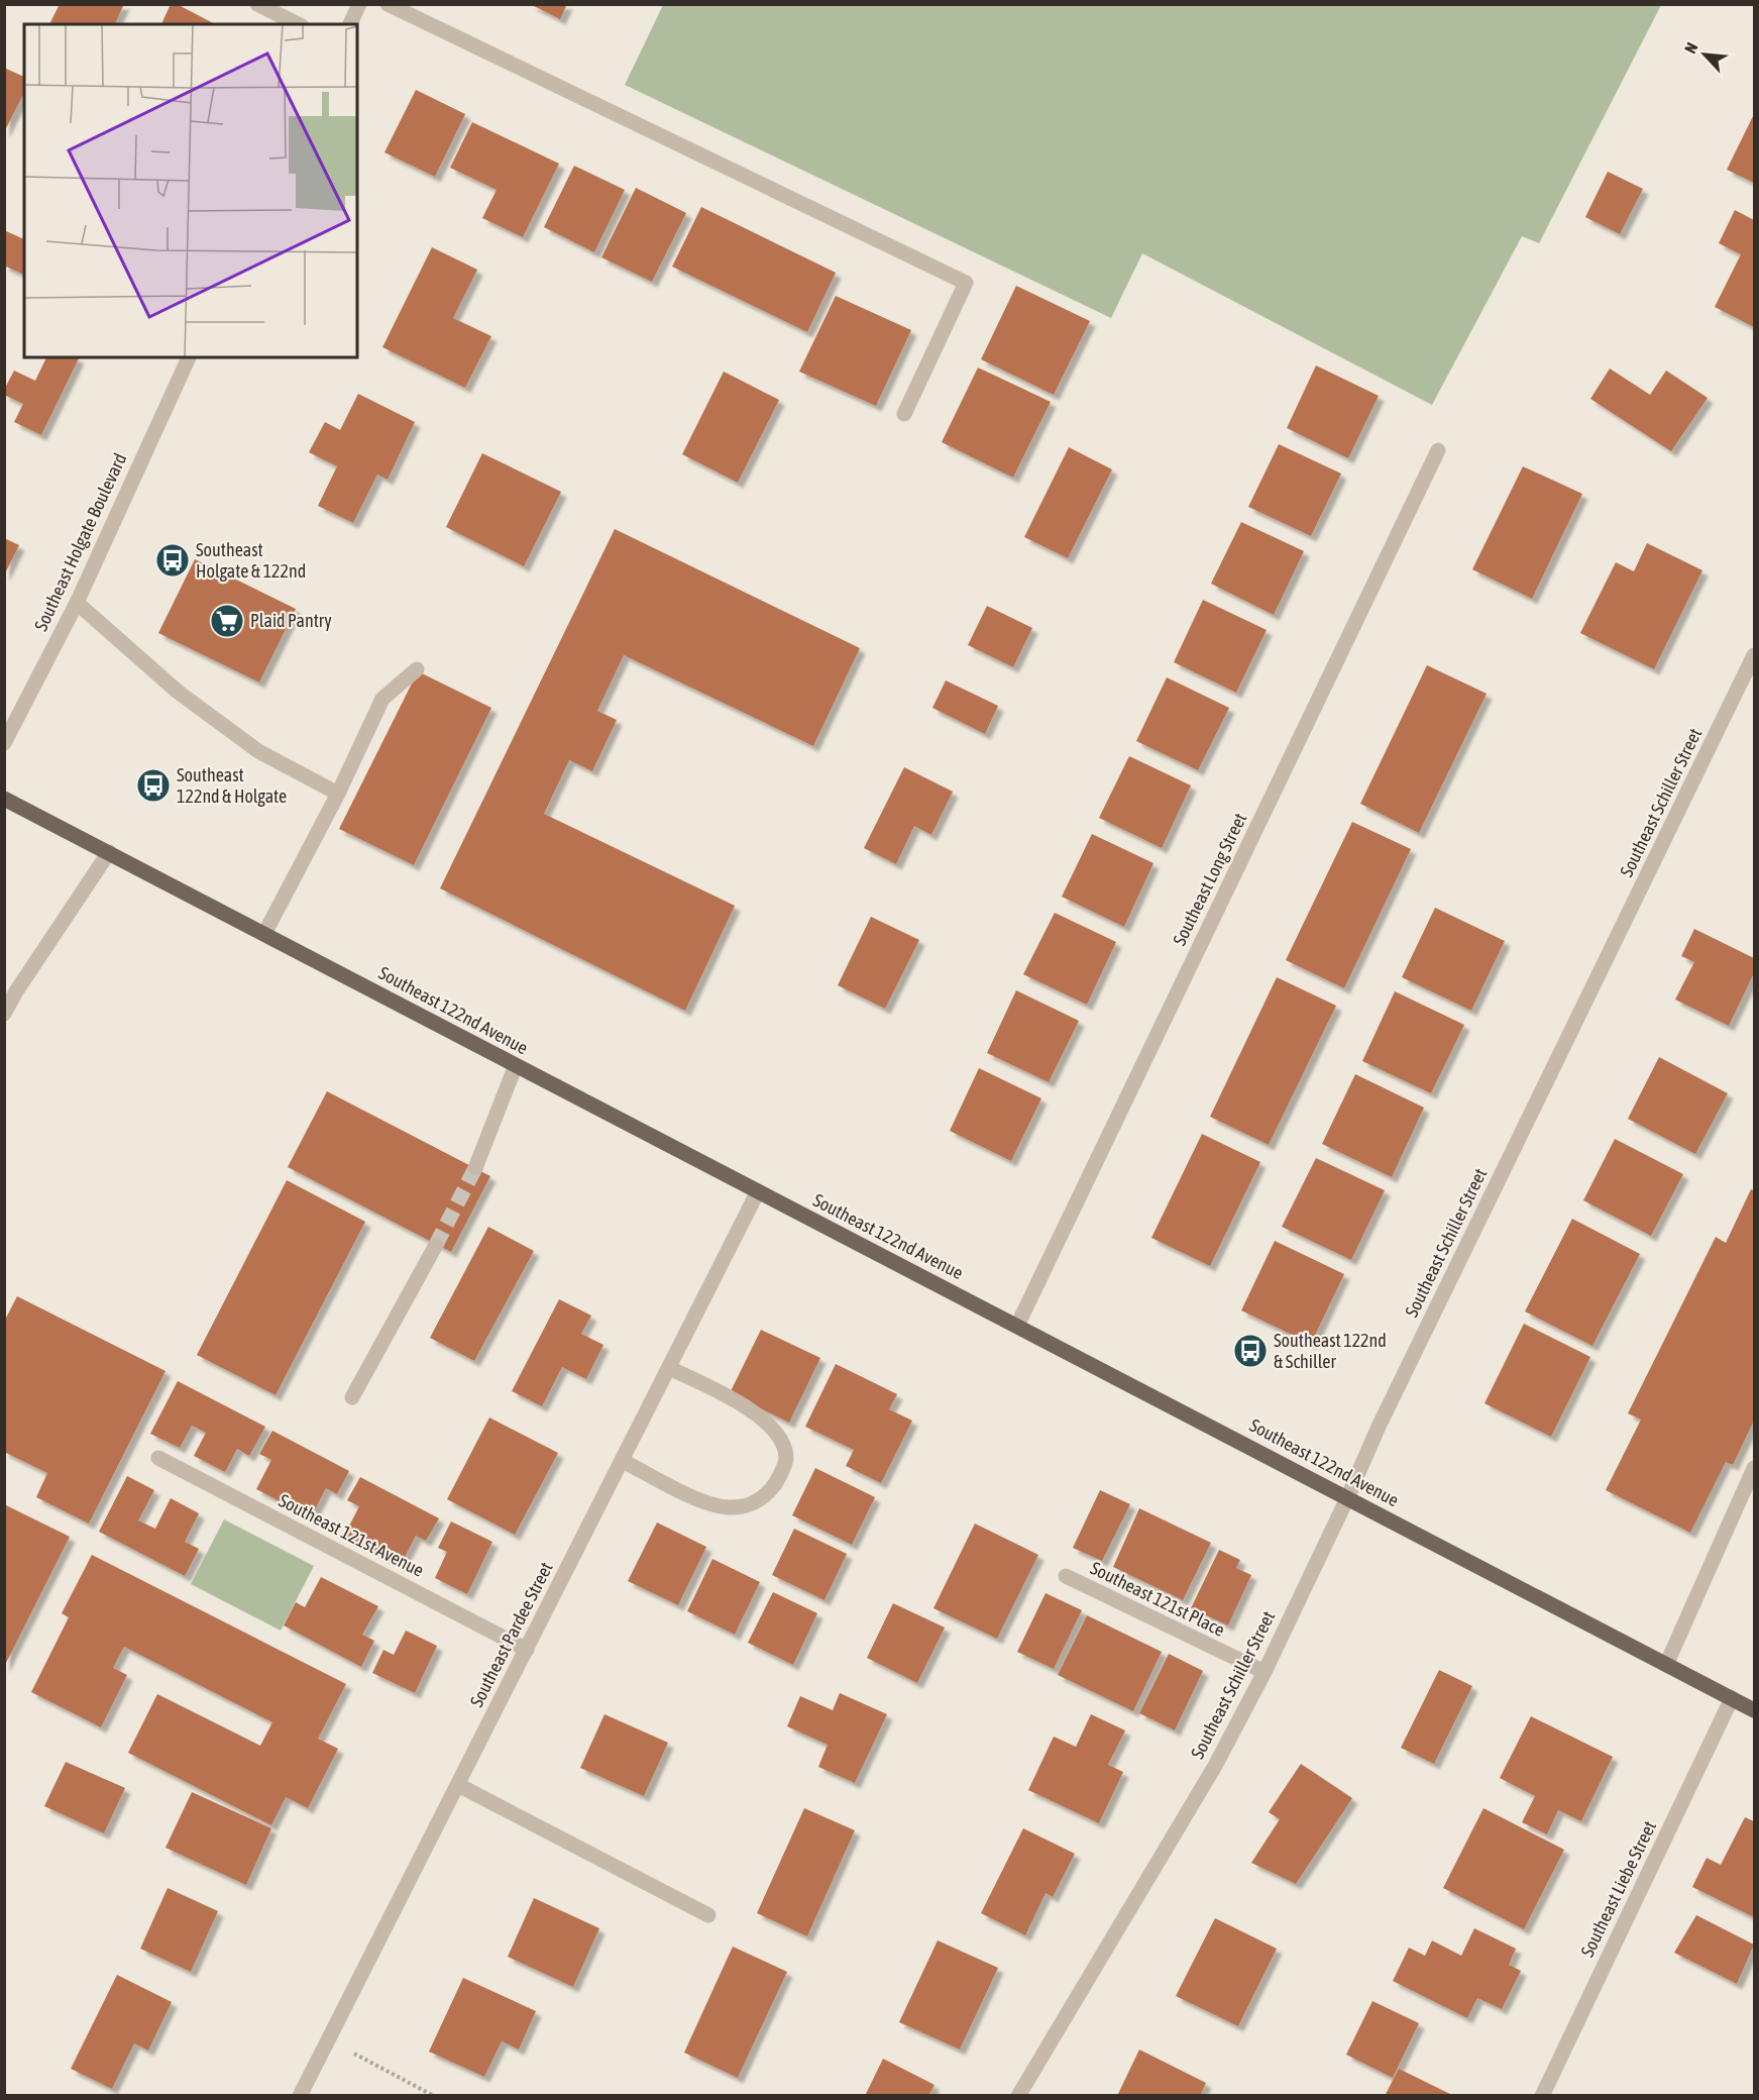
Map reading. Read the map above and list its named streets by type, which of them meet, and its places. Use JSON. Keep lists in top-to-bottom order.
{
  "streets": {
    "main road": ["Southeast 122nd Avenue"],
    "street": [
      "Southeast Holgate Boulevard",
      "Southeast Schiller Street",
      "Southeast Long Street",
      "Southeast 121st Avenue",
      "Southeast 121st Place",
      "Southeast Pardee Street",
      "Southeast Liebe Street"
    ]
  },
  "crossings": [
    ["Southeast Schiller Street", "Southeast 122nd Avenue"],
    ["Southeast Schiller Street", "Southeast 121st Place"],
    ["Southeast Long Street", "Southeast 122nd Avenue"],
    ["Southeast 122nd Avenue", "Southeast Pardee Street"],
    ["Southeast 122nd Avenue", "Southeast Liebe Street"],
    ["Southeast 121st Avenue", "Southeast Pardee Street"]
  ],
  "places": {
    "bus stop": ["Southeast Holgate & 122nd", "Southeast 122nd & Holgate", "Southeast 122nd & Schiller"],
    "supermarket": ["Plaid Pantry"]
  },
  "north": "top left"
}
